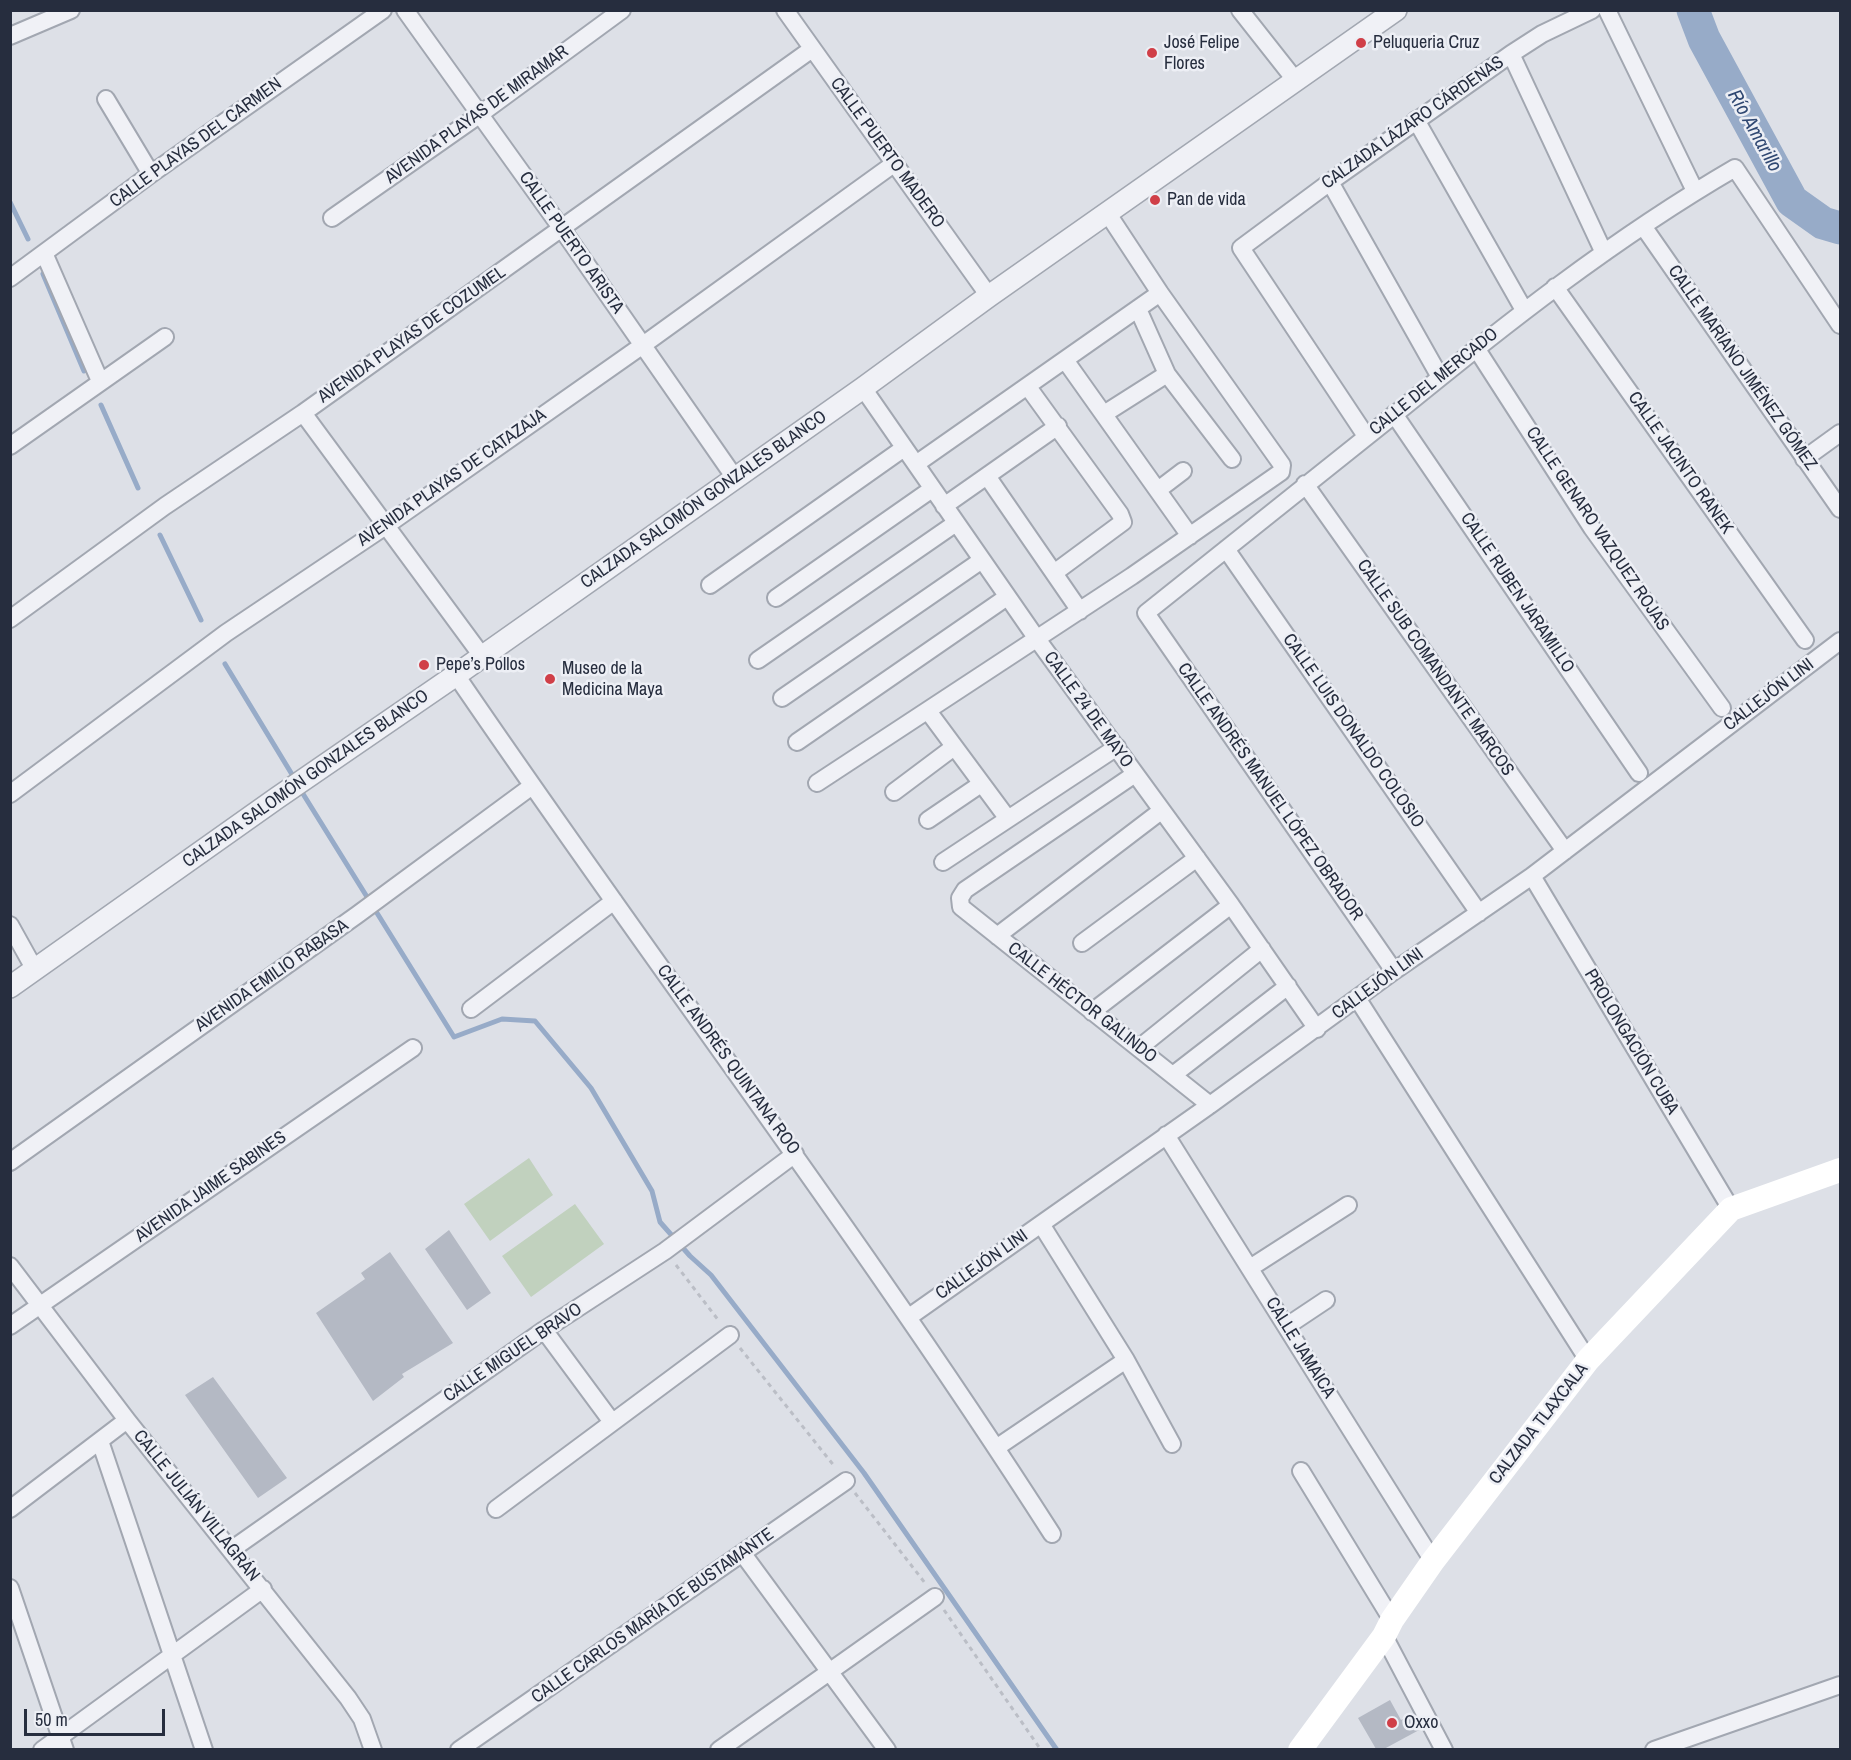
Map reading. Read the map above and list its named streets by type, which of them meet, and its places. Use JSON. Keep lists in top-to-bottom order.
{
  "streets": {
    "main road": ["CALZADA TLAXCALA"],
    "street": [
      "AVENIDA PLAYAS DE MIRAMAR",
      "CALZADA LÁZARO CÁRDENAS",
      "CALLE PLAYAS DEL CARMEN",
      "CALLE PUERTO MADERO",
      "CALLE PUERTO ARISTA",
      "AVENIDA PLAYAS DE COZUMEL",
      "CALLE MARÍANO JIMÉNEZ GÓMEZ",
      "CALLE DEL MERCADO",
      "CALLE JACINTO RANEK",
      "AVENIDA PLAYAS DE CATAZAJA",
      "CALZADA SALOMÓN GONZALES BLANCO",
      "CALLE GENARO VAZQUEZ ROJAS",
      "CALLE RUBEN JARAMILLO",
      "CALLE SUB COMANDANTE MARCOS",
      "CALLEJÓN LINI",
      "CALLE 24 DE MAYO",
      "CALLE LUIS DONALDO COLOSIO",
      "CALLE ANDRÉS MANUEL LÓPEZ OBRADOR",
      "AVENIDA EMILIO RABASA",
      "CALLE HÉCTOR GALINDO",
      "PROLONGACIÓN CUBA",
      "CALLE ANDRÉS QUINTANA ROO",
      "AVENIDA JAIME SABINES",
      "CALLE JAMAICA",
      "CALLE MIGUEL BRAVO",
      "CALLE JULIÁN VILLAGRÁN",
      "CALLE CARLOS MARÍA DE BUSTAMANTE"
    ]
  },
  "crossings": [
    ["AVENIDA PLAYAS DE MIRAMAR", "CALLE PUERTO ARISTA"],
    ["CALZADA LÁZARO CÁRDENAS", "CALLE DEL MERCADO"],
    ["CALLE PUERTO MADERO", "AVENIDA PLAYAS DE COZUMEL"],
    ["CALLE PUERTO MADERO", "AVENIDA PLAYAS DE CATAZAJA"],
    ["CALLE PUERTO MADERO", "CALZADA SALOMÓN GONZALES BLANCO"],
    ["CALLE PUERTO ARISTA", "AVENIDA PLAYAS DE COZUMEL"],
    ["CALLE PUERTO ARISTA", "AVENIDA PLAYAS DE CATAZAJA"],
    ["CALLE PUERTO ARISTA", "CALZADA SALOMÓN GONZALES BLANCO"],
    ["CALLE MARÍANO JIMÉNEZ GÓMEZ", "CALLE DEL MERCADO"],
    ["CALLE DEL MERCADO", "CALLE JACINTO RANEK"],
    ["CALLE DEL MERCADO", "CALLE GENARO VAZQUEZ ROJAS"],
    ["CALLE DEL MERCADO", "CALLE RUBEN JARAMILLO"],
    ["CALLE DEL MERCADO", "CALLE SUB COMANDANTE MARCOS"],
    ["CALLE DEL MERCADO", "CALLE LUIS DONALDO COLOSIO"],
    ["CALLE DEL MERCADO", "CALLE ANDRÉS MANUEL LÓPEZ OBRADOR"],
    ["CALZADA SALOMÓN GONZALES BLANCO", "CALLE 24 DE MAYO"],
    ["CALZADA SALOMÓN GONZALES BLANCO", "CALLE ANDRÉS QUINTANA ROO"],
    ["CALLE SUB COMANDANTE MARCOS", "CALLEJÓN LINI"],
    ["CALLEJÓN LINI", "CALLE 24 DE MAYO"],
    ["CALLEJÓN LINI", "CALLE LUIS DONALDO COLOSIO"],
    ["CALLEJÓN LINI", "CALLE ANDRÉS MANUEL LÓPEZ OBRADOR"],
    ["CALLEJÓN LINI", "CALLE HÉCTOR GALINDO"],
    ["CALLEJÓN LINI", "PROLONGACIÓN CUBA"],
    ["CALLEJÓN LINI", "CALLE ANDRÉS QUINTANA ROO"],
    ["CALLEJÓN LINI", "CALLE JAMAICA"],
    ["CALLE 24 DE MAYO", "CALLE HÉCTOR GALINDO"],
    ["AVENIDA EMILIO RABASA", "CALLE ANDRÉS QUINTANA ROO"],
    ["PROLONGACIÓN CUBA", "CALZADA TLAXCALA"],
    ["CALLE ANDRÉS QUINTANA ROO", "CALLE MIGUEL BRAVO"],
    ["AVENIDA JAIME SABINES", "CALLE JULIÁN VILLAGRÁN"],
    ["CALLE JAMAICA", "CALZADA TLAXCALA"],
    ["CALLE MIGUEL BRAVO", "CALLE JULIÁN VILLAGRÁN"]
  ],
  "water": ["Río Amarillo"],
  "places": [
    "Peluqueria Cruz",
    "José Felipe Flores",
    "Pan de vida",
    "Pepe’s Pollos",
    "Museo de la Medicina Maya",
    "Oxxo"
  ],
  "scale_bar": "50 m"
}
